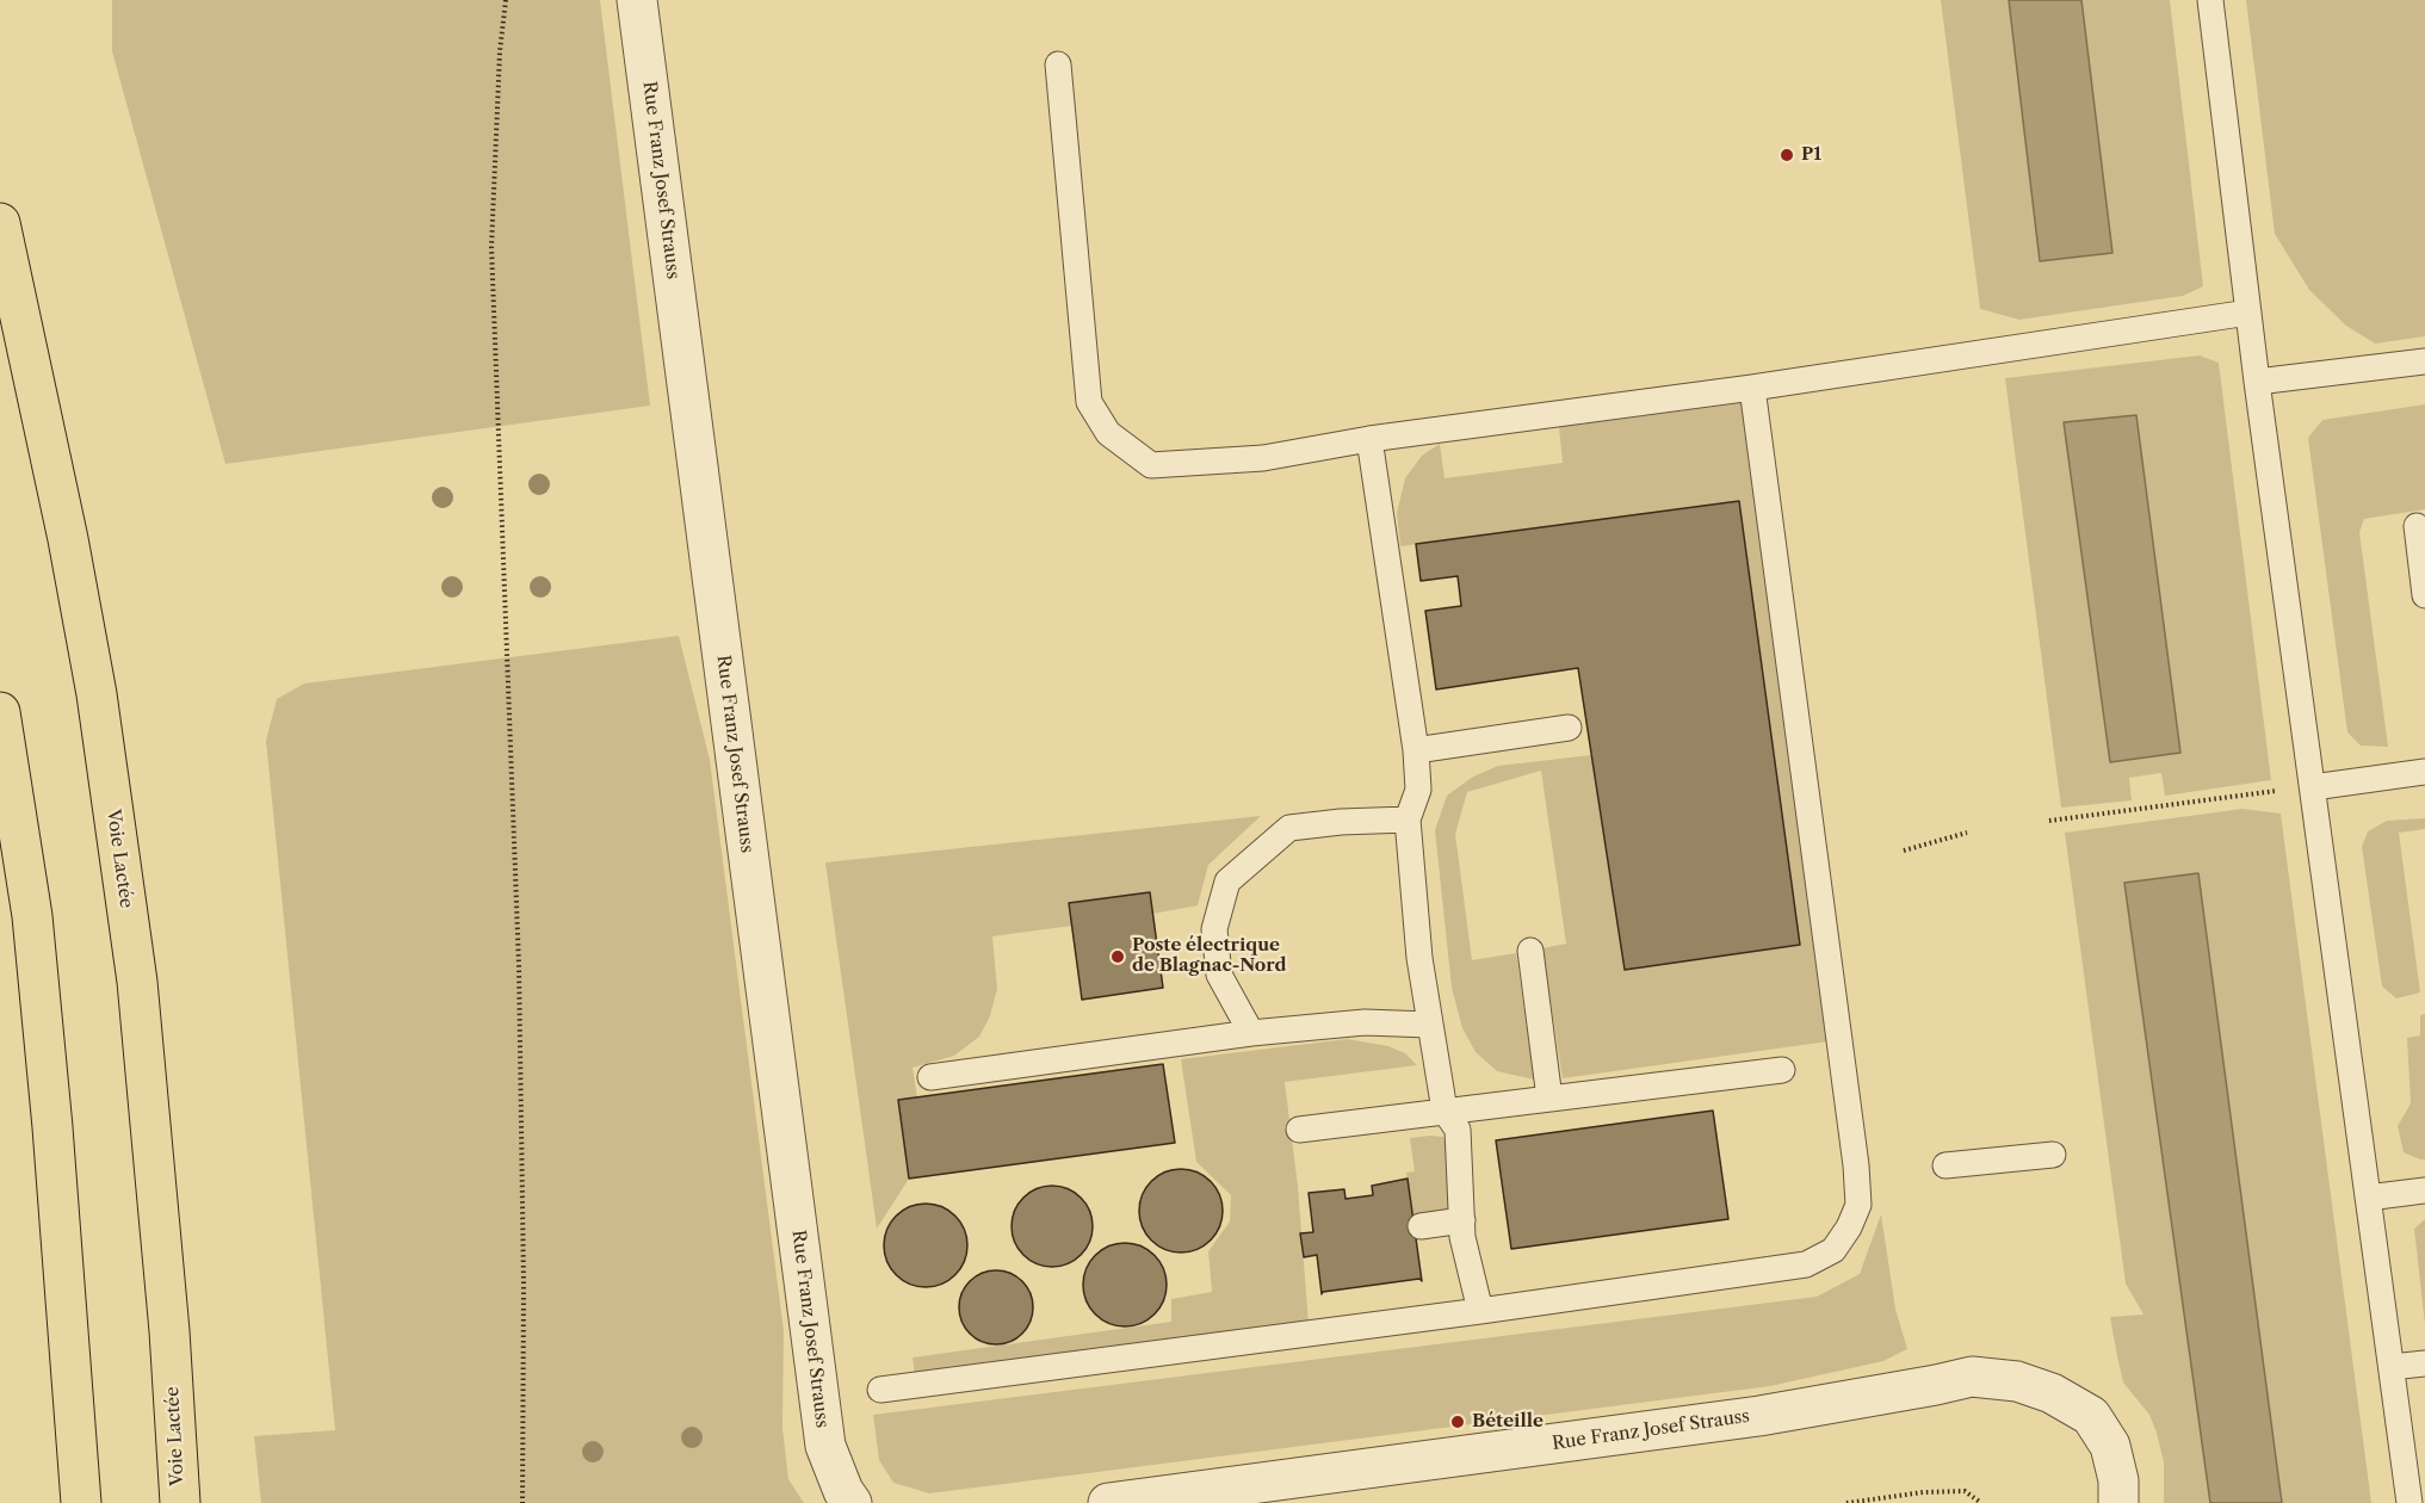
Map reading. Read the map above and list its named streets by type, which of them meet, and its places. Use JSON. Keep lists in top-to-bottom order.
{
  "streets": {
    "highway": ["Voie Lactée"],
    "street": ["Rue Franz Josef Strauss"]
  },
  "places": ["P1", "Poste électrique de Blagnac-Nord", "Béteille"]
}
